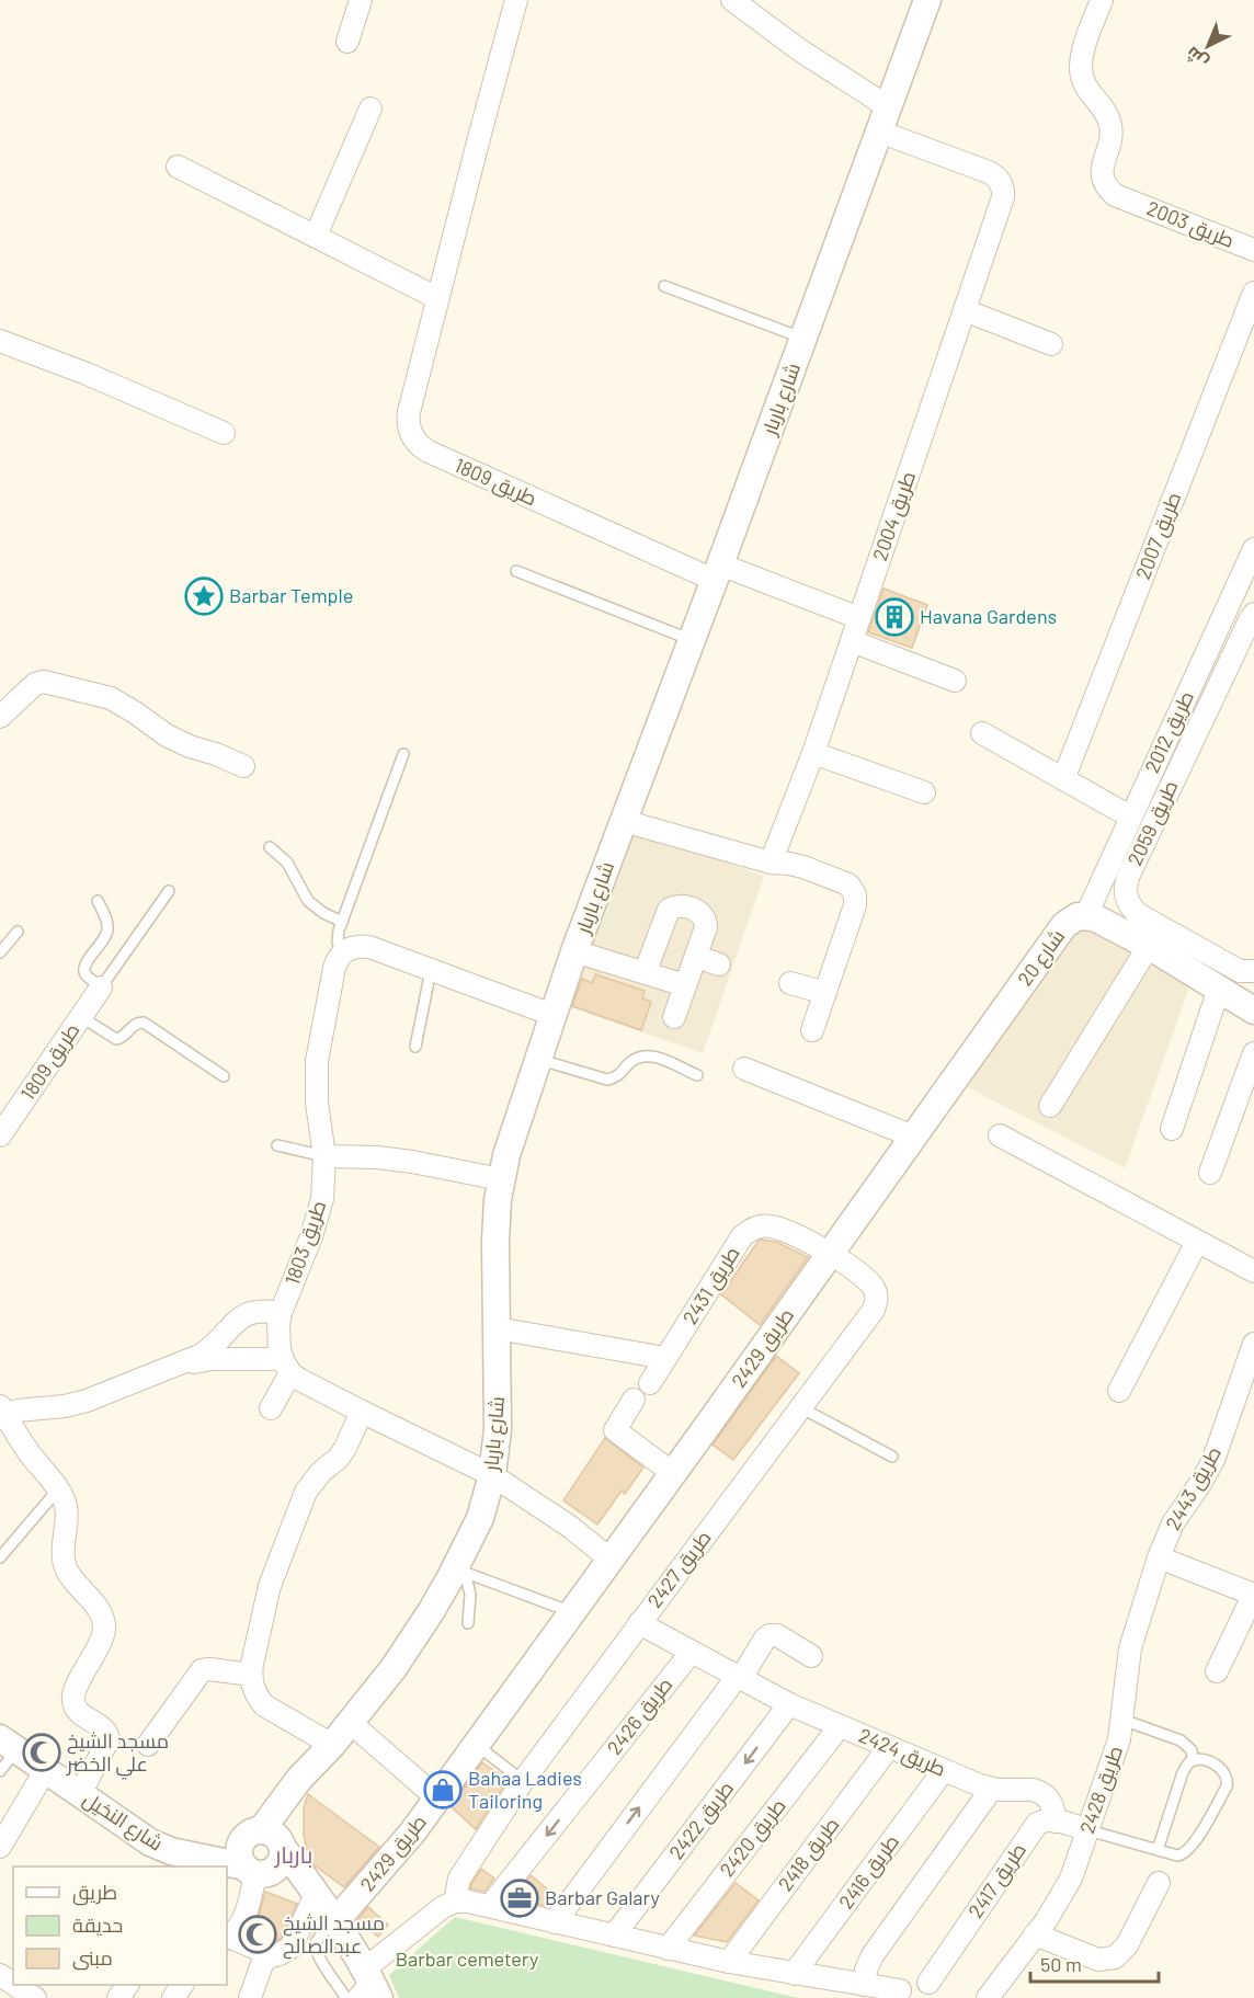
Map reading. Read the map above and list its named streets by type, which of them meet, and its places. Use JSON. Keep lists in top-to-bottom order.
{
  "streets": {
    "street": [
      "طريق 2003",
      "شارع باربار",
      "طريق 1809",
      "طريق 2004",
      "طريق 2007",
      "طريق 2012",
      "طريق 2059",
      "شارع 20",
      "طريق 1803",
      "طريق 2431",
      "طريق 2429",
      "طريق 2443",
      "طريق 2427",
      "طريق 2426",
      "طريق 2424",
      "طريق 2428",
      "طريق 2422",
      "شارع النخيل",
      "طريق 2420",
      "طريق 2418",
      "طريق 2416",
      "طريق 2417"
    ]
  },
  "crossings": [
    ["شارع باربار", "طريق 1809"],
    ["شارع باربار", "طريق 2004"],
    ["شارع باربار", "شارع النخيل"],
    ["طريق 1809", "طريق 2004"],
    ["طريق 2012", "شارع 20"],
    ["شارع 20", "طريق 2429"],
    ["طريق 2431", "طريق 2429"],
    ["طريق 2431", "طريق 2427"],
    ["طريق 2429", "طريق 2427"],
    ["طريق 2429", "شارع النخيل"],
    ["طريق 2443", "طريق 2428"],
    ["طريق 2427", "طريق 2424"],
    ["طريق 2426", "طريق 2424"],
    ["طريق 2424", "طريق 2422"],
    ["طريق 2424", "طريق 2420"],
    ["طريق 2424", "طريق 2418"],
    ["طريق 2424", "طريق 2416"],
    ["طريق 2424", "طريق 2417"]
  ],
  "districts": ["باربار"],
  "parks": ["Barbar cemetery"],
  "places": {
    "place": ["Barbar Temple"],
    "building": ["Havana Gardens"],
    "mosque": ["مسجد الشيخ علي الخضر", "مسجد الشيخ عبدالصالح"],
    "shop": ["Bahaa Ladies Tailoring"],
    "office": ["Barbar Galary"]
  },
  "legend": ["طريق", "حديقة", "مبنى"],
  "scale_bar": "50 m",
  "north": "bottom left"
}
